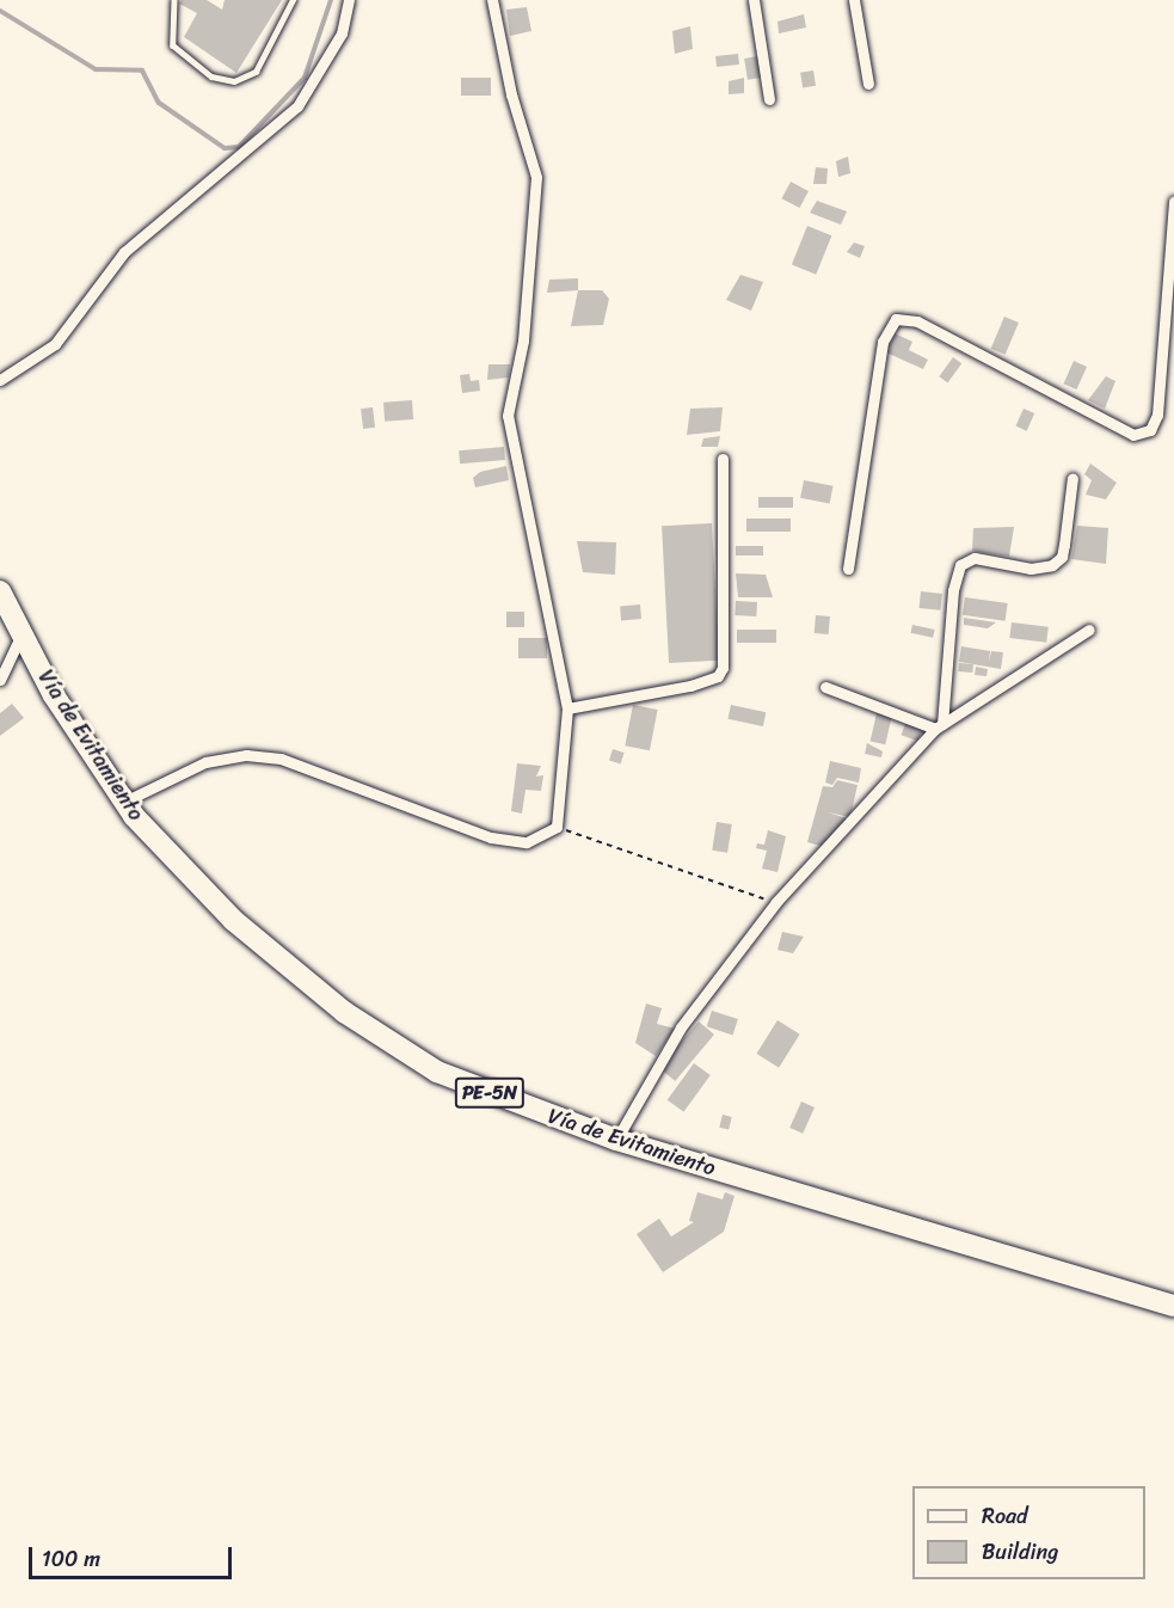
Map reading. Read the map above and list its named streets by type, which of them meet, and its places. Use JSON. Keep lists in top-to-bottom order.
{
  "streets": {
    "highway": ["Vía de Evitamiento", "PE-5N"]
  },
  "legend": ["Road", "Building"],
  "scale_bar": "100 m"
}
